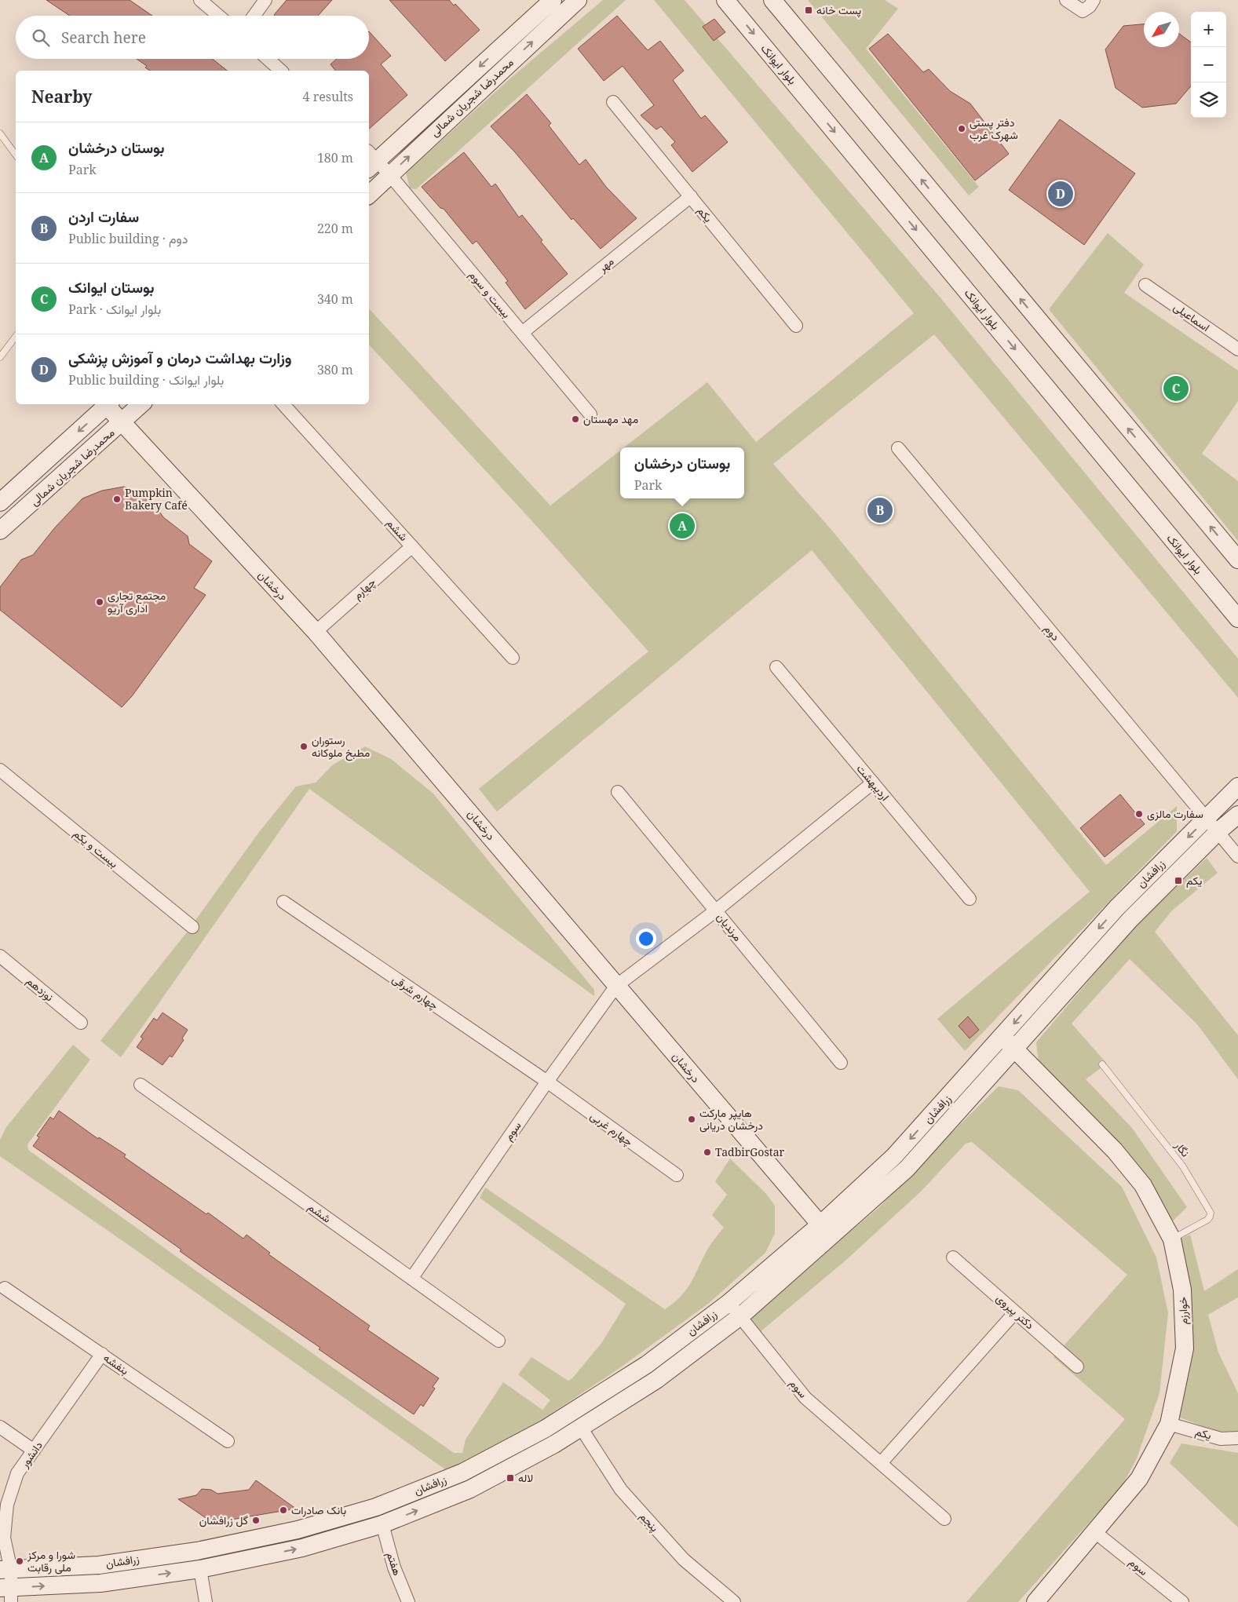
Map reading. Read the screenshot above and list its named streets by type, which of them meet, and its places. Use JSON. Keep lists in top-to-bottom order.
{
  "streets": {
    "street": [
      "بلوار ایوانک",
      "محمدرضا شجریان شمالی",
      "یکم",
      "مهر",
      "بیست و سوم",
      "اسماعیلی",
      "ششم",
      "درخشان",
      "چهارم",
      "دوم",
      "اردیبهشت",
      "بیست و یکم",
      "زرافشان",
      "مرنديان",
      "نوزدهم",
      "چهارم شرقی",
      "چهارم غربی",
      "سوم",
      "خوارزم",
      "دکتر پیروی",
      "بنفشه",
      "دانشور",
      "پنجم",
      "هفتم"
    ],
    "lane": ["نگار"]
  },
  "crossings": [
    ["محمدرضا شجریان شمالی", "بیست و سوم"],
    ["محمدرضا شجریان شمالی", "درخشان"],
    ["یکم", "مهر"],
    ["یکم", "خوارزم"],
    ["مهر", "بیست و سوم"],
    ["ششم", "چهارم"],
    ["ششم", "سوم"],
    ["درخشان", "چهارم"],
    ["درخشان", "زرافشان"],
    ["درخشان", "سوم"],
    ["دوم", "زرافشان"],
    ["اردیبهشت", "سوم"],
    ["زرافشان", "سوم"],
    ["زرافشان", "خوارزم"],
    ["زرافشان", "دانشور"],
    ["زرافشان", "پنجم"],
    ["زرافشان", "هفتم"],
    ["مرنديان", "سوم"],
    ["چهارم شرقی", "چهارم غربی"],
    ["چهارم شرقی", "سوم"],
    ["چهارم غربی", "سوم"],
    ["سوم", "خوارزم"],
    ["نگار", "خوارزم"],
    ["بنفشه", "دانشور"]
  ],
  "places": {
    "transit": ["پست خانه", "یکم", "لاله"],
    "other": [
      "دفتر پستی شهرک غرب",
      "مهد مهستان",
      "Pumpkin Bakery Café",
      "مجتمع تجاری اداری آريو",
      "رستوران مطبخ ملوکانه",
      "سفارت مالزی",
      "هایپر مارکت درخشان دریانی",
      "TadbirGostar",
      "بانک صادرات",
      "گل زرافشان",
      "شورا و مرکز ملی رقابت"
    ]
  },
  "north": "bottom left",
  "page": {
    "map_buttons": ["+", "−"],
    "search": "Search here",
    "heading": ["Nearby", "4 results"],
    "list": [
      {
        "mark": "A",
        "name": "بوستان درخشان",
        "note": "Park",
        "value": "180 m"
      },
      {
        "mark": "B",
        "name": "سفارت اردن",
        "note": "Public building · دوم",
        "value": "220 m"
      },
      {
        "mark": "C",
        "name": "بوستان ایوانک",
        "note": "Park · بلوار ایوانک",
        "value": "340 m"
      },
      {
        "mark": "D",
        "name": "وزارت بهداشت درمان و آموزش پزشکی",
        "note": "Public building · بلوار ایوانک",
        "value": "380 m"
      }
    ],
    "pins": [
      "D",
      "C",
      "B",
      "A"
    ],
    "popup": ["بوستان درخشان", "Park"]
  }
}
